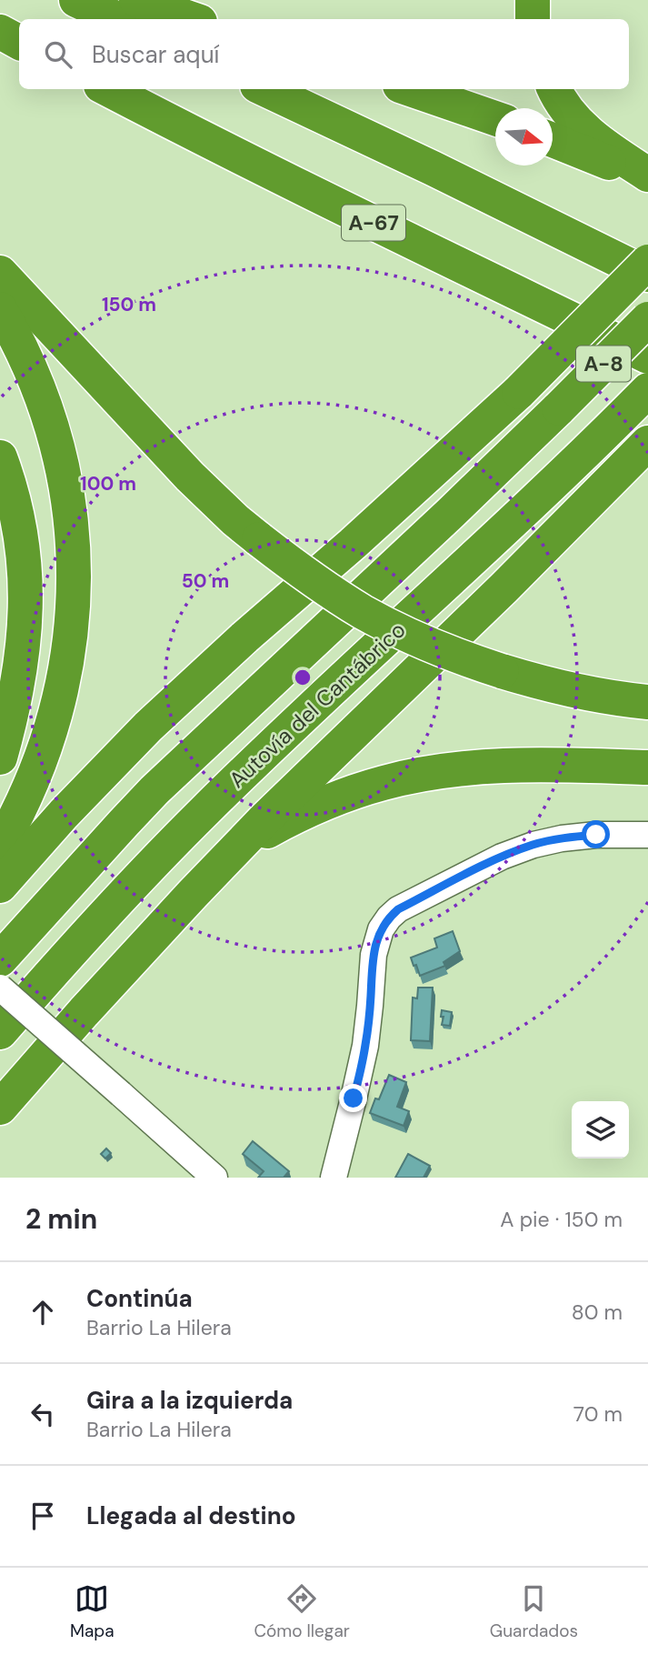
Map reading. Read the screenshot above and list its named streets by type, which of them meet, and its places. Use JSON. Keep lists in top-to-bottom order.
{
  "streets": {
    "highway": ["A-67", "A-8", "Autovía del Cantábrico"]
  },
  "north": "right",
  "page": {
    "search": "Buscar aquí",
    "heading": ["2 min", "A pie · 150 m"],
    "list": [
      ["Continúa", "Barrio La Hilera", "80 m"],
      ["Gira a la izquierda", "Barrio La Hilera", "70 m"],
      "Llegada al destino"
    ],
    "nav": ["Mapa", "Cómo llegar", "Guardados"]
  },
  "rings": ["150 m", "100 m", "50 m"]
}
